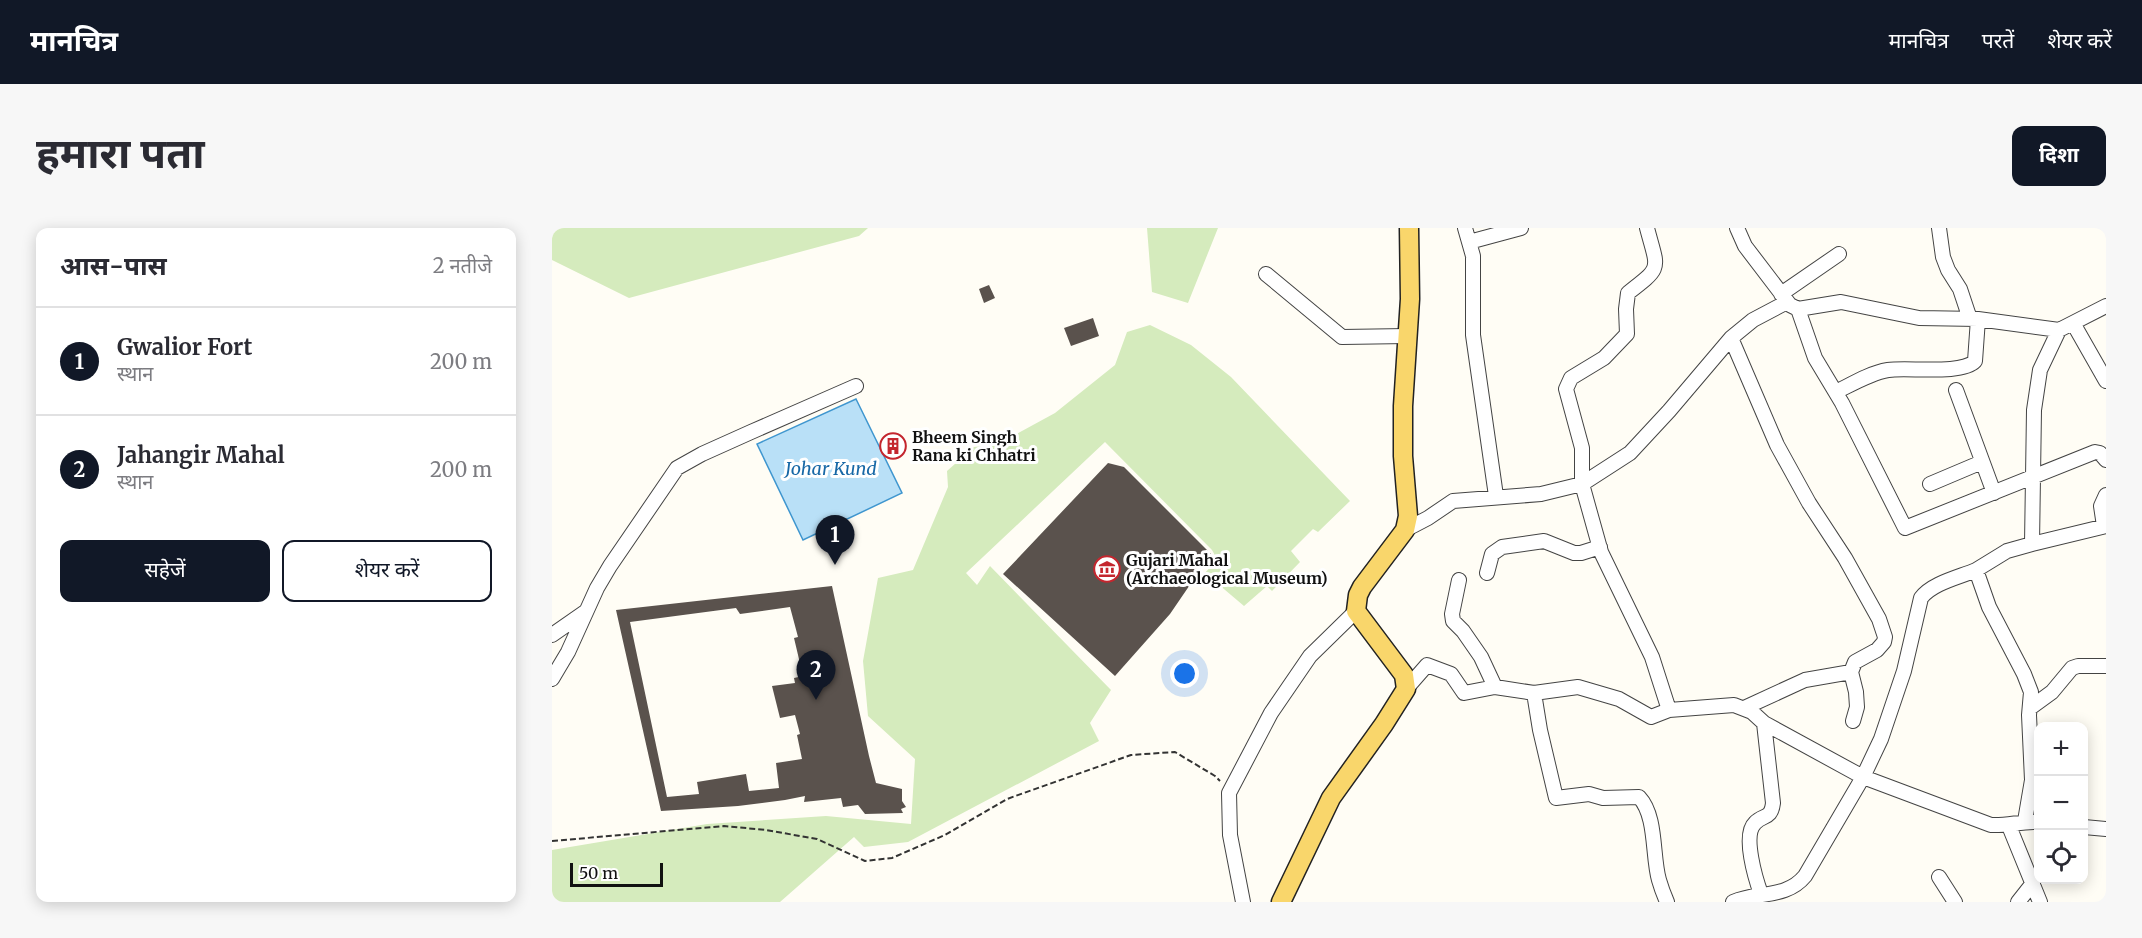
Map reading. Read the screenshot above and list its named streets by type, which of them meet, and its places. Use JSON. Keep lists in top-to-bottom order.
{
  "water": ["Johar Kund"],
  "places": {
    "building": ["Bheem Singh Rana ki Chhatri"],
    "museum": ["Gujari Mahal (Archaeological Museum)"]
  },
  "scale_bar": "50 m",
  "page": {
    "header": "मानचित्र",
    "nav": ["मानचित्र", "परतें", "शेयर करें"],
    "buttons": [
      "दिशा",
      ["सहेजें", "शेयर करें"]
    ],
    "title": "हमारा पता",
    "heading": ["आस-पास", "2 नतीजे"],
    "list": [
      {
        "mark": "1",
        "name": "Gwalior Fort",
        "note": "स्थान",
        "value": "200 m"
      },
      {
        "mark": "2",
        "name": "Jahangir Mahal",
        "note": "स्थान",
        "value": "200 m"
      }
    ],
    "pins": ["1", "2"],
    "map_buttons": ["+", "−"],
    "scale": "50 m"
  }
}
